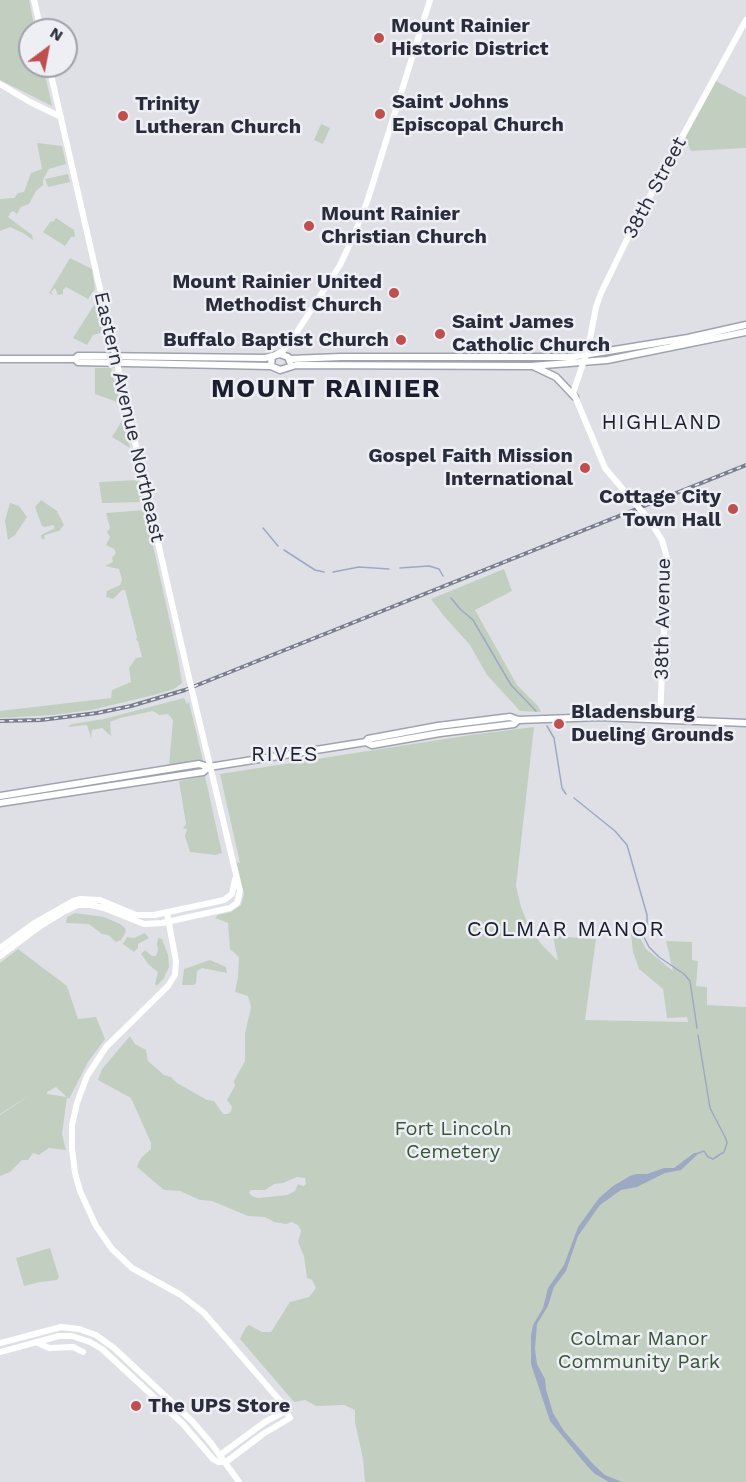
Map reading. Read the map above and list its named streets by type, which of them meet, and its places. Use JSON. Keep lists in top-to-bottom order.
{
  "streets": {
    "main road": ["38th Street", "Eastern Avenue Northeast", "38th Avenue"]
  },
  "crossings": [
    ["38th Street", "38th Avenue"]
  ],
  "districts": [
    "MOUNT RAINIER",
    "HIGHLAND",
    "RIVES",
    "COLMAR MANOR"
  ],
  "parks": ["Fort Lincoln Cemetery", "Colmar Manor Community Park"],
  "places": [
    "Mount Rainier Historic District",
    "Saint Johns Episcopal Church",
    "Trinity Lutheran Church",
    "Mount Rainier Christian Church",
    "Mount Rainier United Methodist Church",
    "Saint James Catholic Church",
    "Buffalo Baptist Church",
    "Gospel Faith Mission International",
    "Cottage City Town Hall",
    "Bladensburg Dueling Grounds",
    "The UPS Store"
  ],
  "north": "top right"
}
